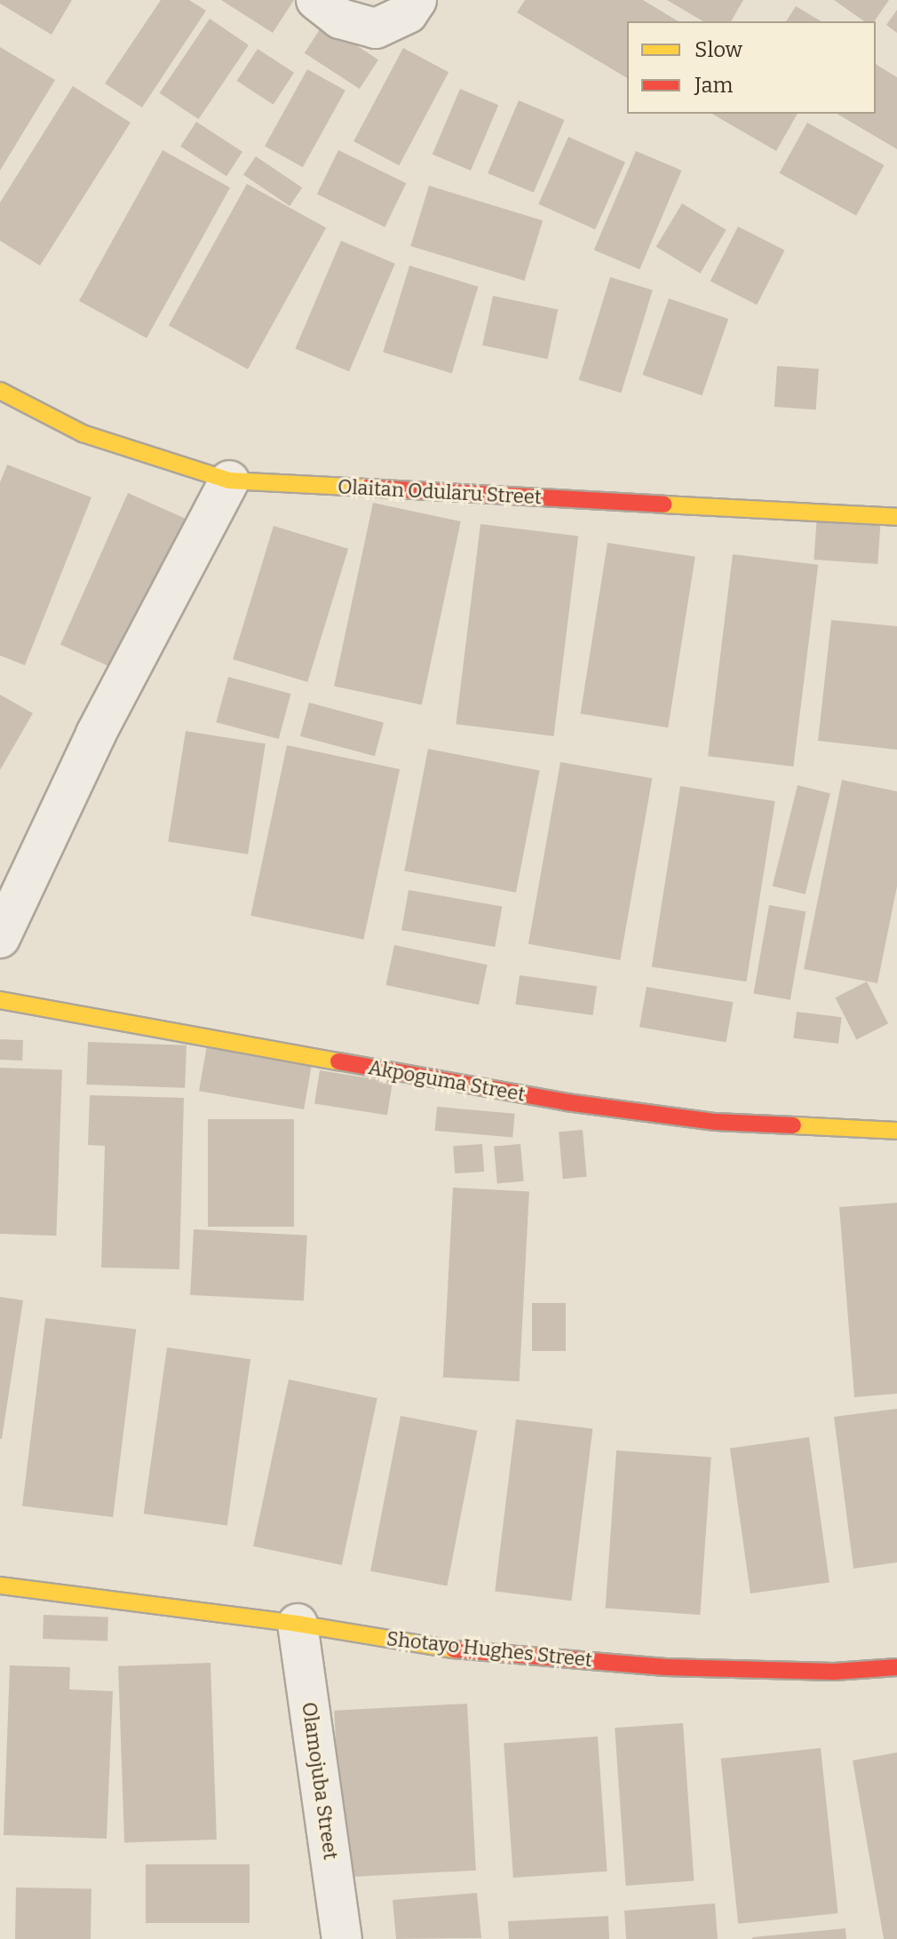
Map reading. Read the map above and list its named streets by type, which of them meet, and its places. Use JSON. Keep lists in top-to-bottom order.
{
  "streets": {
    "street": [
      "Olaitan Odularu Street",
      "Akpoguma Street",
      "Shotayo Hughes Street",
      "Olamojuba Street"
    ]
  },
  "crossings": [
    ["Shotayo Hughes Street", "Olamojuba Street"]
  ],
  "legend": ["Slow", "Jam"]
}
